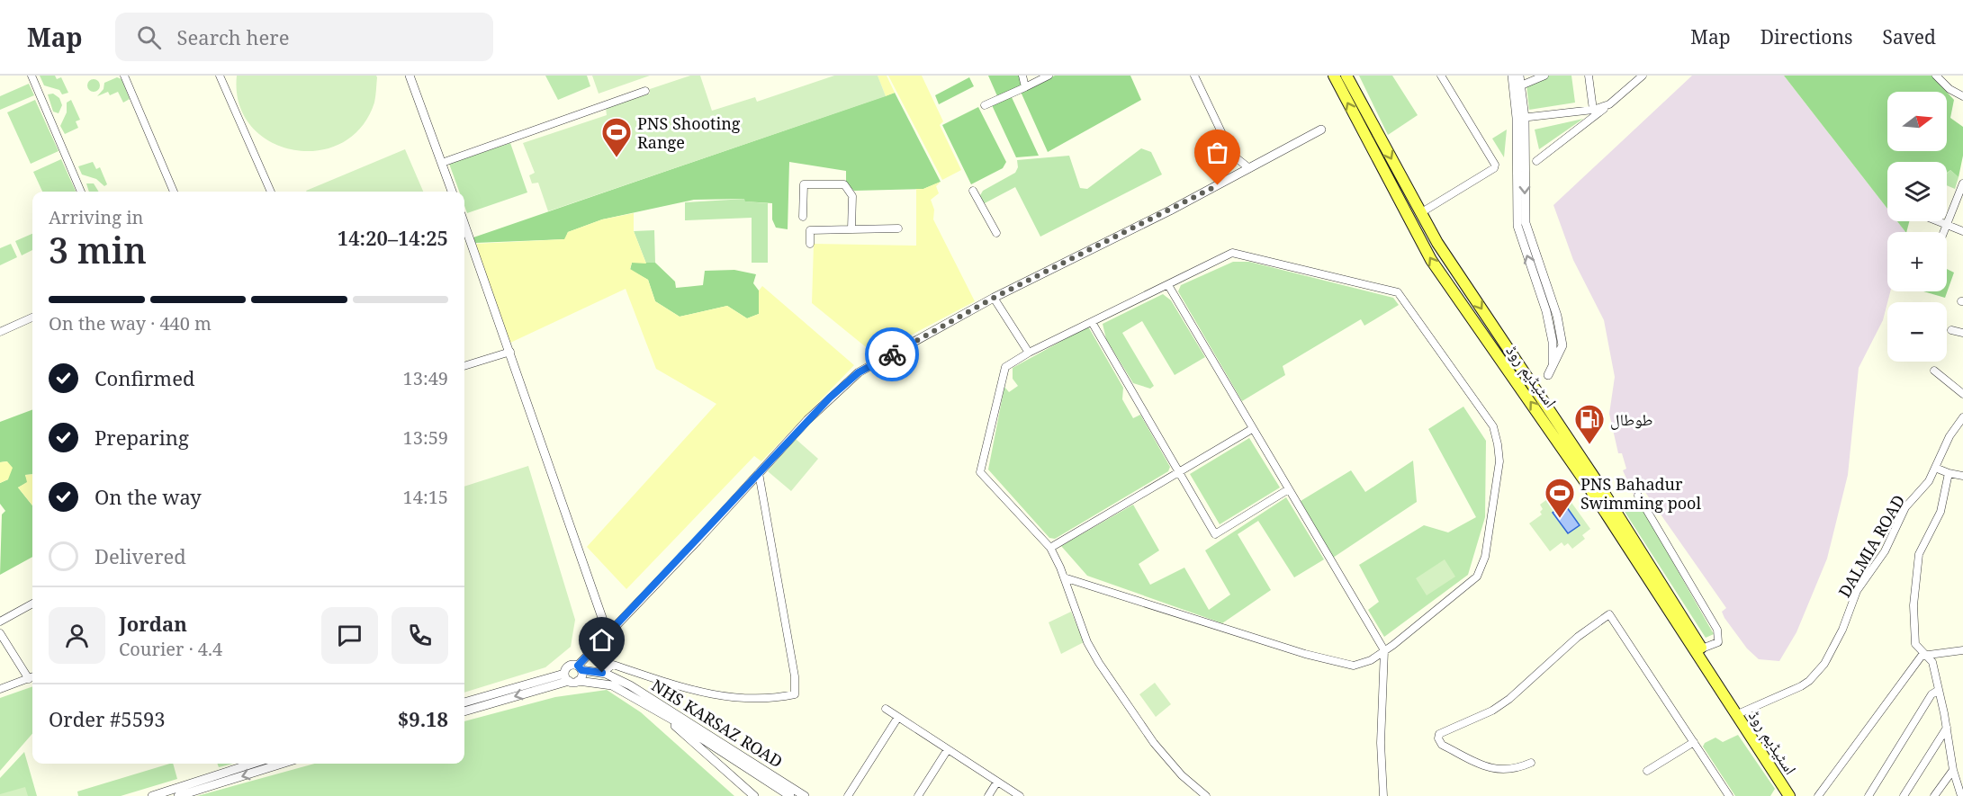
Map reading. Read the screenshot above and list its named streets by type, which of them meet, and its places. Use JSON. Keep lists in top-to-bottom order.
{
  "streets": {
    "main road": ["اسٹیڈیم روڈ"],
    "street": ["DALMIA ROAD", "NHS KARSAZ ROAD"]
  },
  "crossings": [
    ["اسٹیڈیم روڈ", "DALMIA ROAD"]
  ],
  "places": {
    "sports": ["PNS Shooting Range", "PNS Bahadur Swimming pool"],
    "fuel station": ["طوطال"]
  },
  "north": "right",
  "page": {
    "header": "Map",
    "search": "Search here",
    "nav": ["Map", "Directions", "Saved"],
    "map_buttons": ["+", "−"],
    "heading": ["3 min", "Arriving in", "14:20–14:25"],
    "panel": [
      "Jordan",
      "Courier · 4.4",
      "Order #5593",
      "$9.18"
    ],
    "bar": "On the way · 440 m",
    "list": [
      ["Confirmed", "13:49"],
      ["Preparing", "13:59"],
      ["On the way", "14:15"],
      "Delivered"
    ]
  }
}
